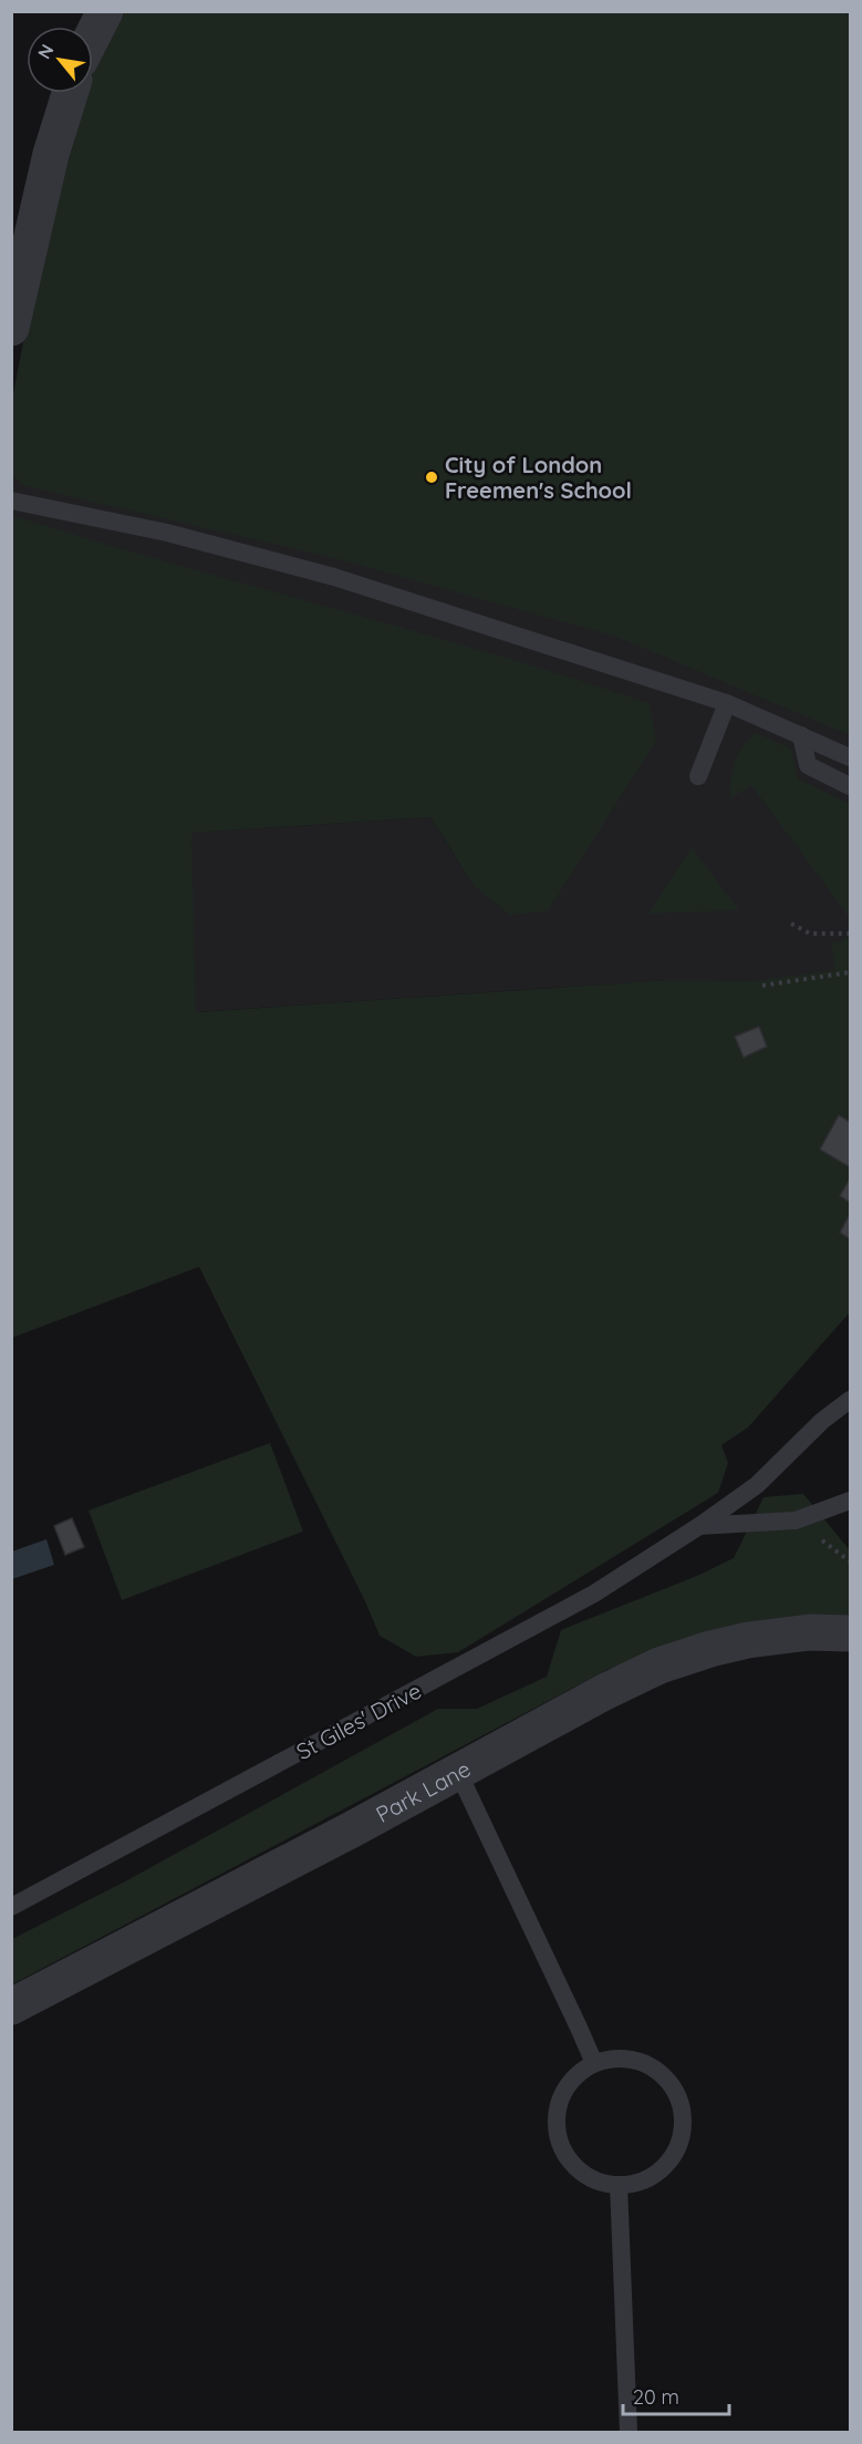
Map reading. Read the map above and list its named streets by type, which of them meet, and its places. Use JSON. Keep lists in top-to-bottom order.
{
  "streets": {
    "street": ["Park Lane"],
    "lane": ["St Giles' Drive"]
  },
  "places": ["City of London Freemen's School"],
  "scale_bar": "20 m",
  "north": "top left"
}
